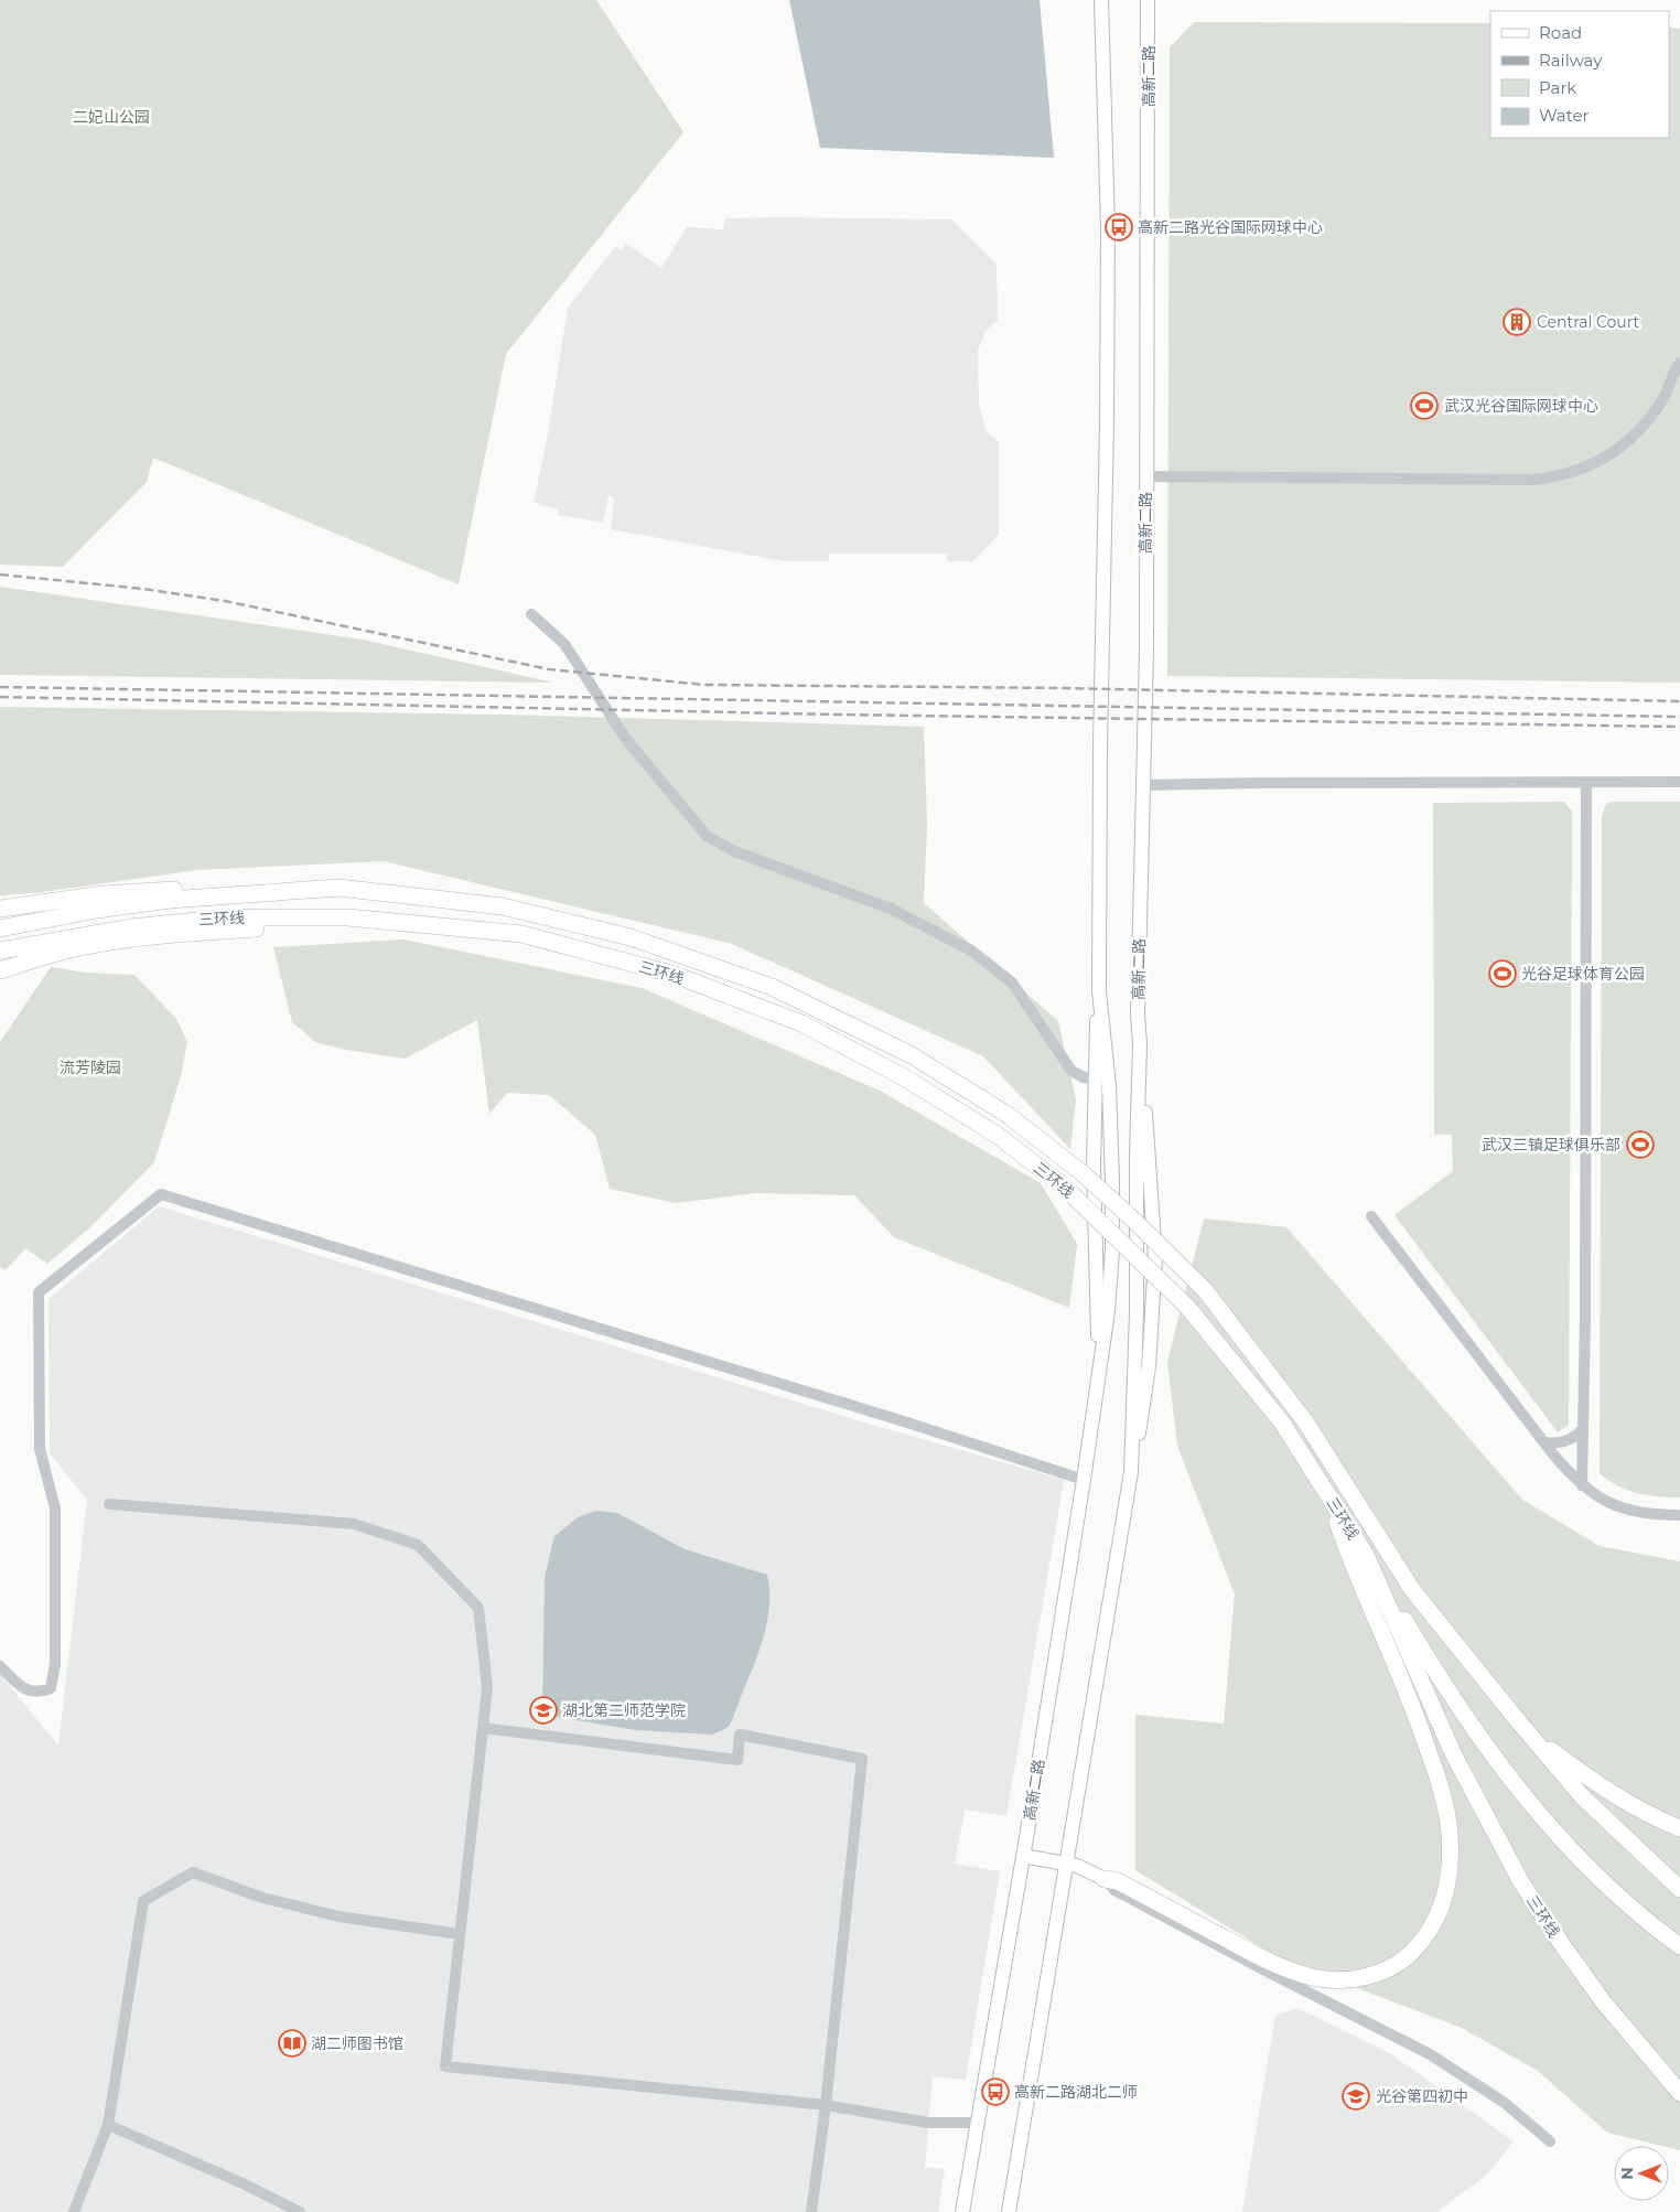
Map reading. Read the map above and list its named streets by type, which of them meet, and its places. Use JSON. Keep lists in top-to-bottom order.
{
  "streets": {
    "highway": ["三环线"],
    "main road": ["高新二路"]
  },
  "parks": ["二妃山公园", "流芳陵园"],
  "places": {
    "bus stop": ["高新二路光谷国际网球中心", "高新二路湖北二师"],
    "building": ["Central Court"],
    "sports": ["武汉光谷国际网球中心", "光谷足球体育公园", "武汉三镇足球俱乐部"],
    "school or university": ["湖北第二师范学院", "光谷第四初中"],
    "library": ["湖二师图书馆"]
  },
  "legend": [
    "Road",
    "Railway",
    "Park",
    "Water"
  ],
  "north": "left"
}
